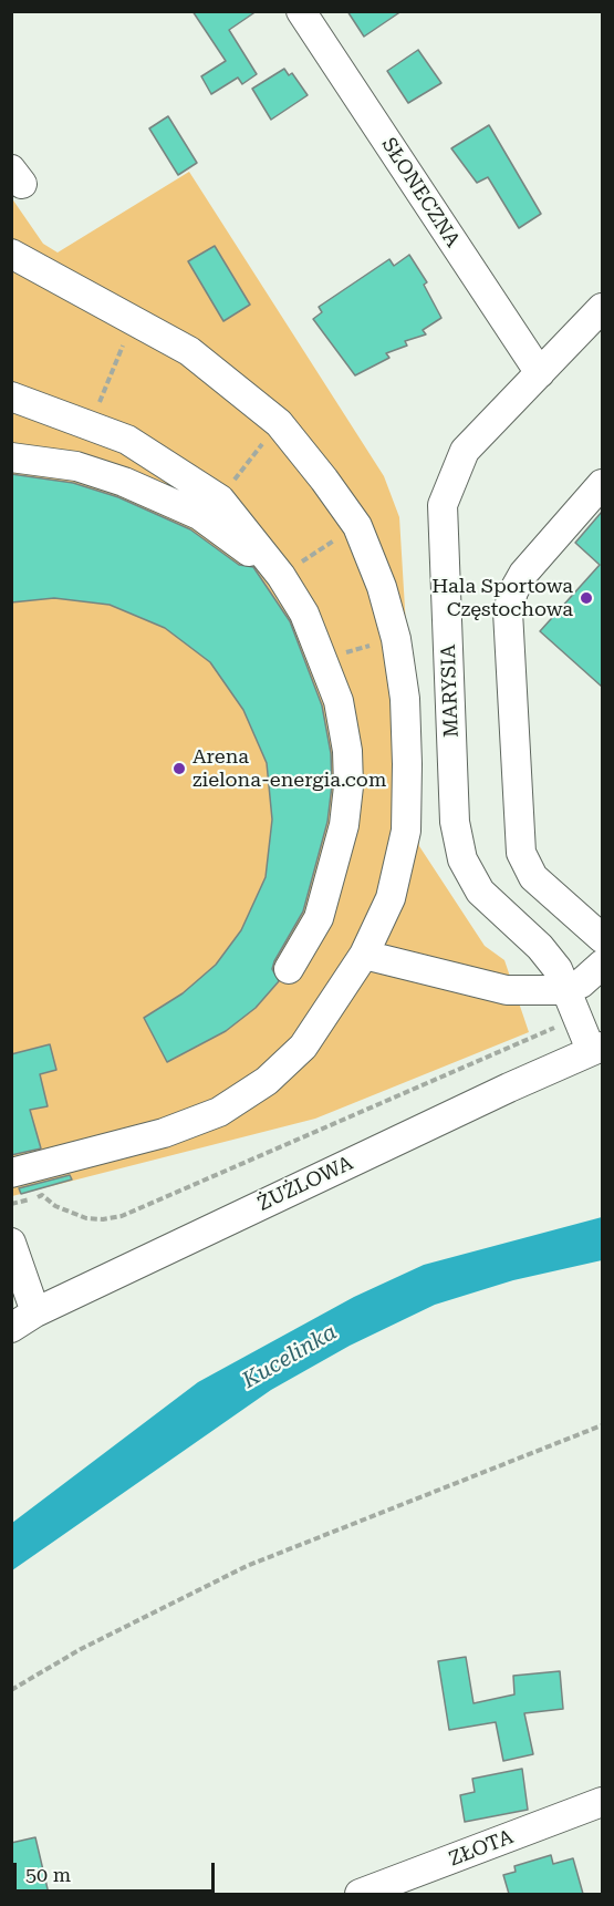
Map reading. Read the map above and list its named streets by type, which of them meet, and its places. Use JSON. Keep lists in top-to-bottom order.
{
  "streets": {
    "street": [
      "SŁONECZNA",
      "MARYSIA",
      "ŻUŻLOWA",
      "ZŁOTA"
    ]
  },
  "crossings": [
    ["SŁONECZNA", "MARYSIA"],
    ["MARYSIA", "ŻUŻLOWA"]
  ],
  "water": ["Kucelinka"],
  "places": ["Hala Sportowa Częstochowa", "Arena zielona-energia.com"],
  "scale_bar": "50 m"
}
